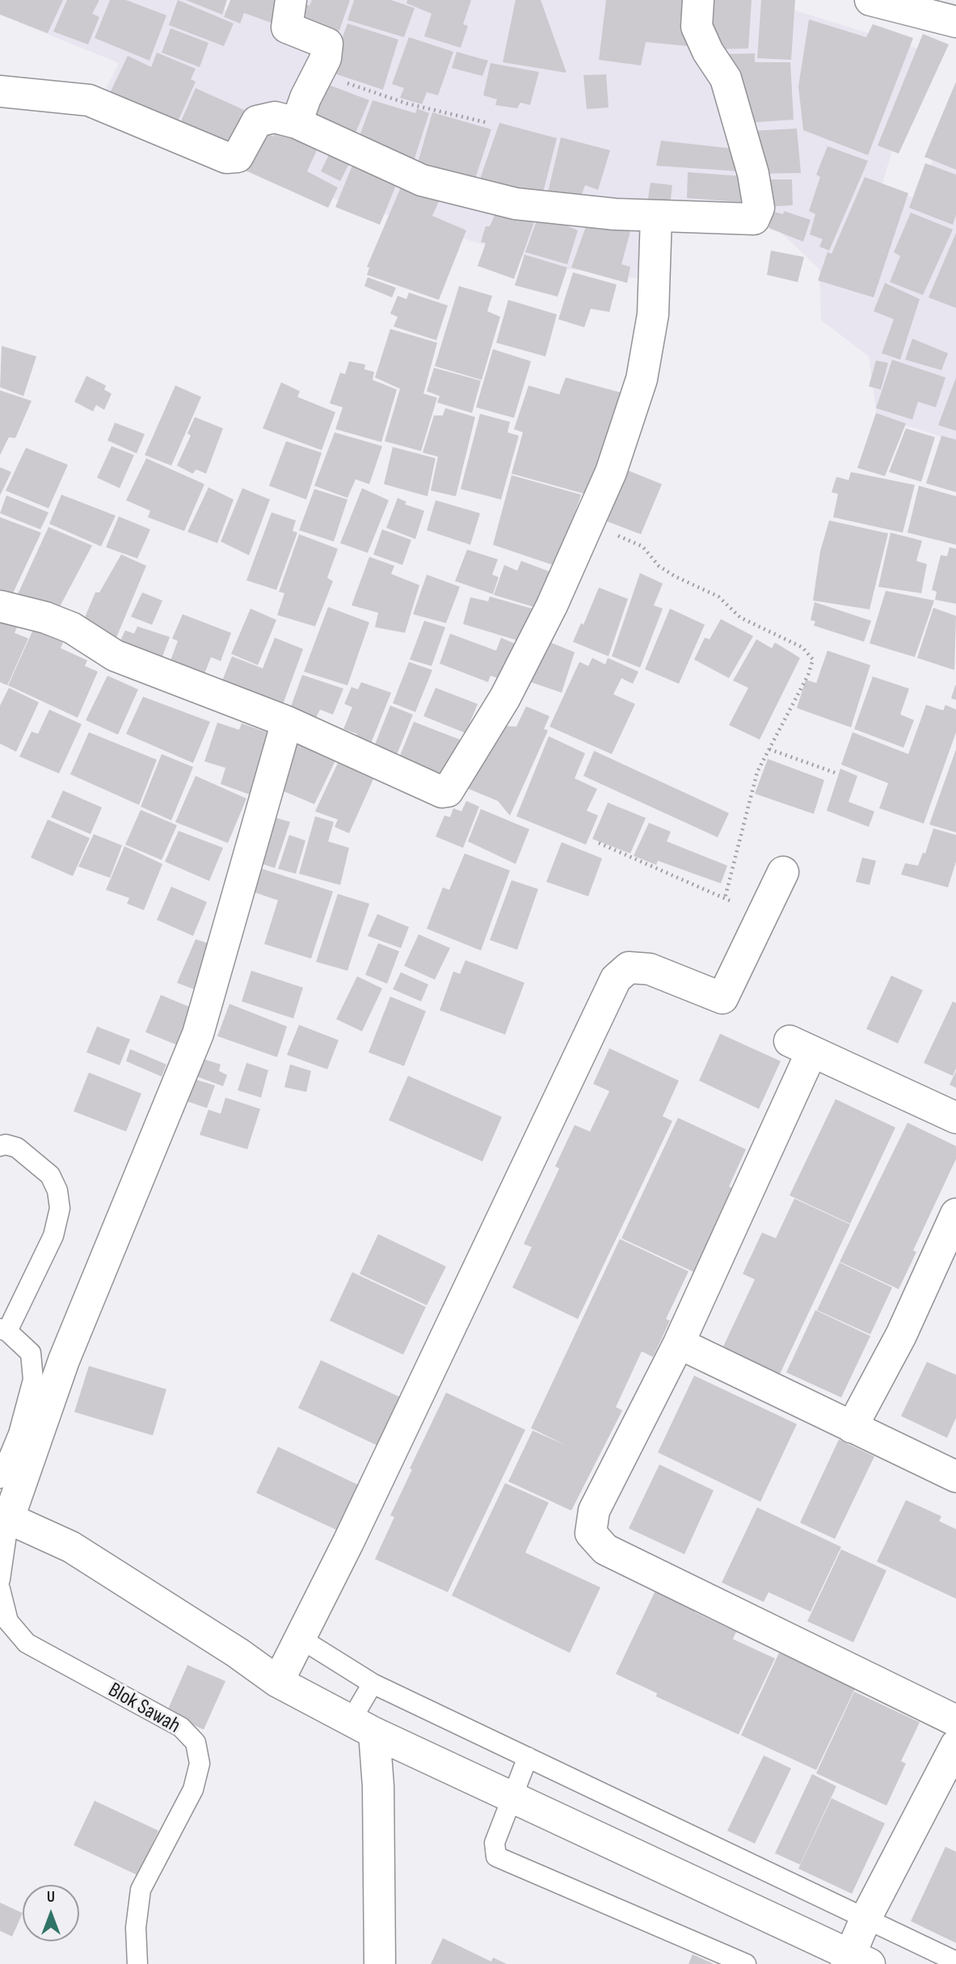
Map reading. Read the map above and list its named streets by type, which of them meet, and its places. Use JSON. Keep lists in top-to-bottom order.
{
  "streets": {
    "lane": ["Blok Sawah"]
  },
  "north": "top"
}
